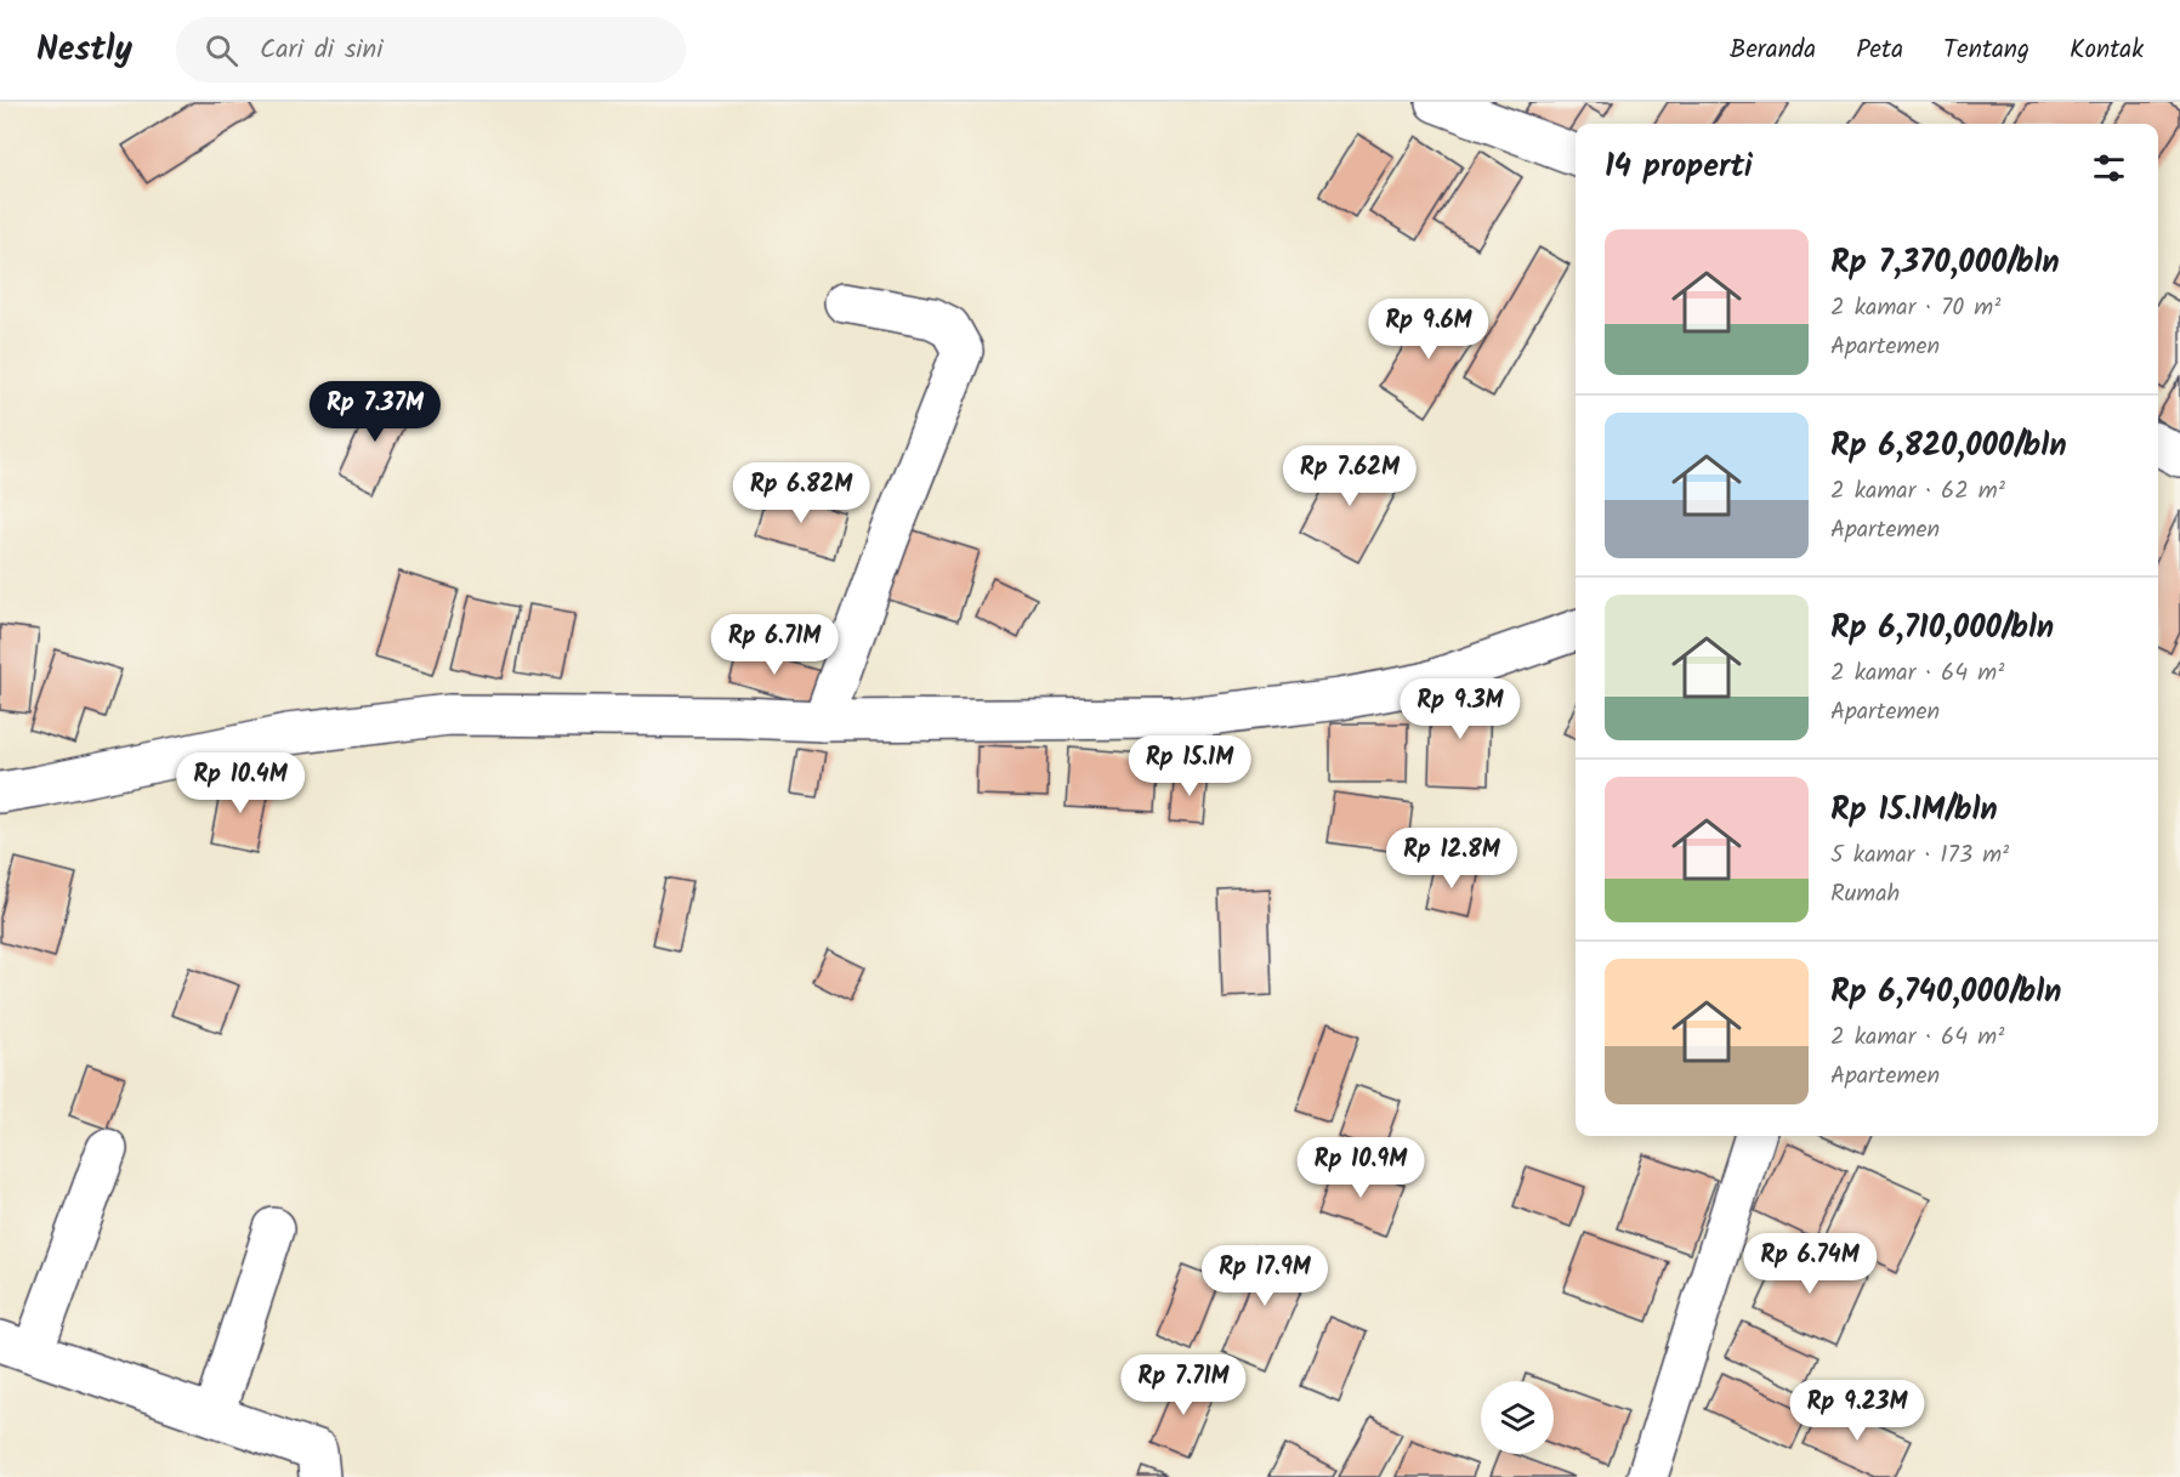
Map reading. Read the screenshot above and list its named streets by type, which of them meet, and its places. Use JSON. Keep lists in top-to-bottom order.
{
  "page": {
    "header": "Nestly",
    "search": "Cari di sini",
    "nav": [
      "Beranda",
      "Peta",
      "Tentang",
      "Kontak"
    ],
    "heading": "14 properti",
    "list": [
      {
        "name": "Rp 7,370,000/bln",
        "note": "2 kamar · 70 m² · Apartemen"
      },
      {
        "name": "Rp 6,820,000/bln",
        "note": "2 kamar · 62 m² · Apartemen"
      },
      {
        "name": "Rp 6,710,000/bln",
        "note": "2 kamar · 64 m² · Apartemen"
      },
      {
        "name": "Rp 15.1M/bln",
        "note": "5 kamar · 173 m² · Rumah"
      },
      {
        "name": "Rp 6,740,000/bln",
        "note": "2 kamar · 64 m² · Apartemen"
      }
    ],
    "price": [
      "Rp 9.6M",
      "Rp 7.37M",
      "Rp 7.62M",
      "Rp 6.82M",
      "Rp 6.71M",
      "Rp 9.3M",
      "Rp 15.1M",
      "Rp 10.4M",
      "Rp 12.8M",
      "Rp 10.9M",
      "Rp 6.74M",
      "Rp 17.9M",
      "Rp 7.71M",
      "Rp 9.23M"
    ]
  }
}
